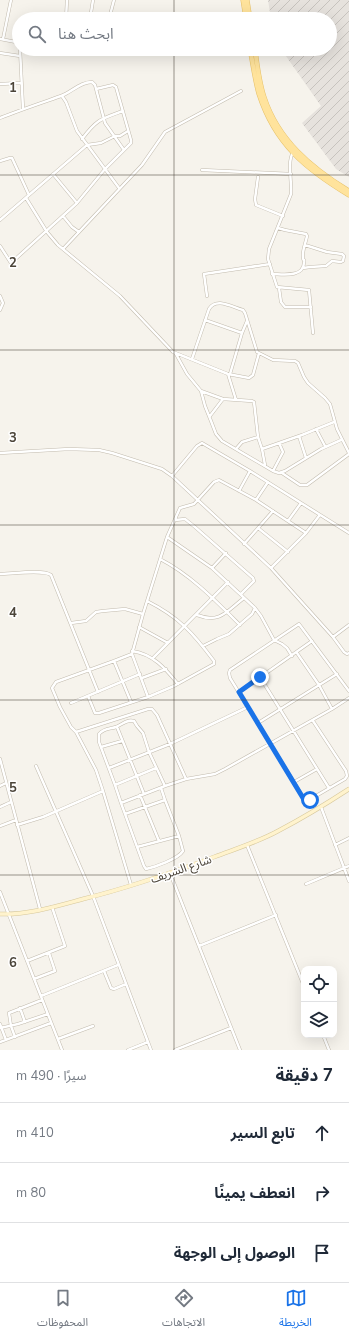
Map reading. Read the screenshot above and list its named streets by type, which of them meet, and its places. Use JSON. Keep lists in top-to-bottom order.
{
  "streets": {
    "main road": ["شارع الشريف"]
  },
  "page": {
    "search": "ابحث هنا",
    "heading": ["7 دقيقة", "سيرًا · 490 m"],
    "list": [
      ["تابع السير", "410 m"],
      ["انعطف يمينًا", "80 m"],
      "الوصول إلى الوجهة"
    ],
    "nav": ["الخريطة", "الاتجاهات", "المحفوظات"]
  },
  "grid": {
    "rows": [
      "1",
      "2",
      "3",
      "4",
      "5",
      "6"
    ]
  }
}
